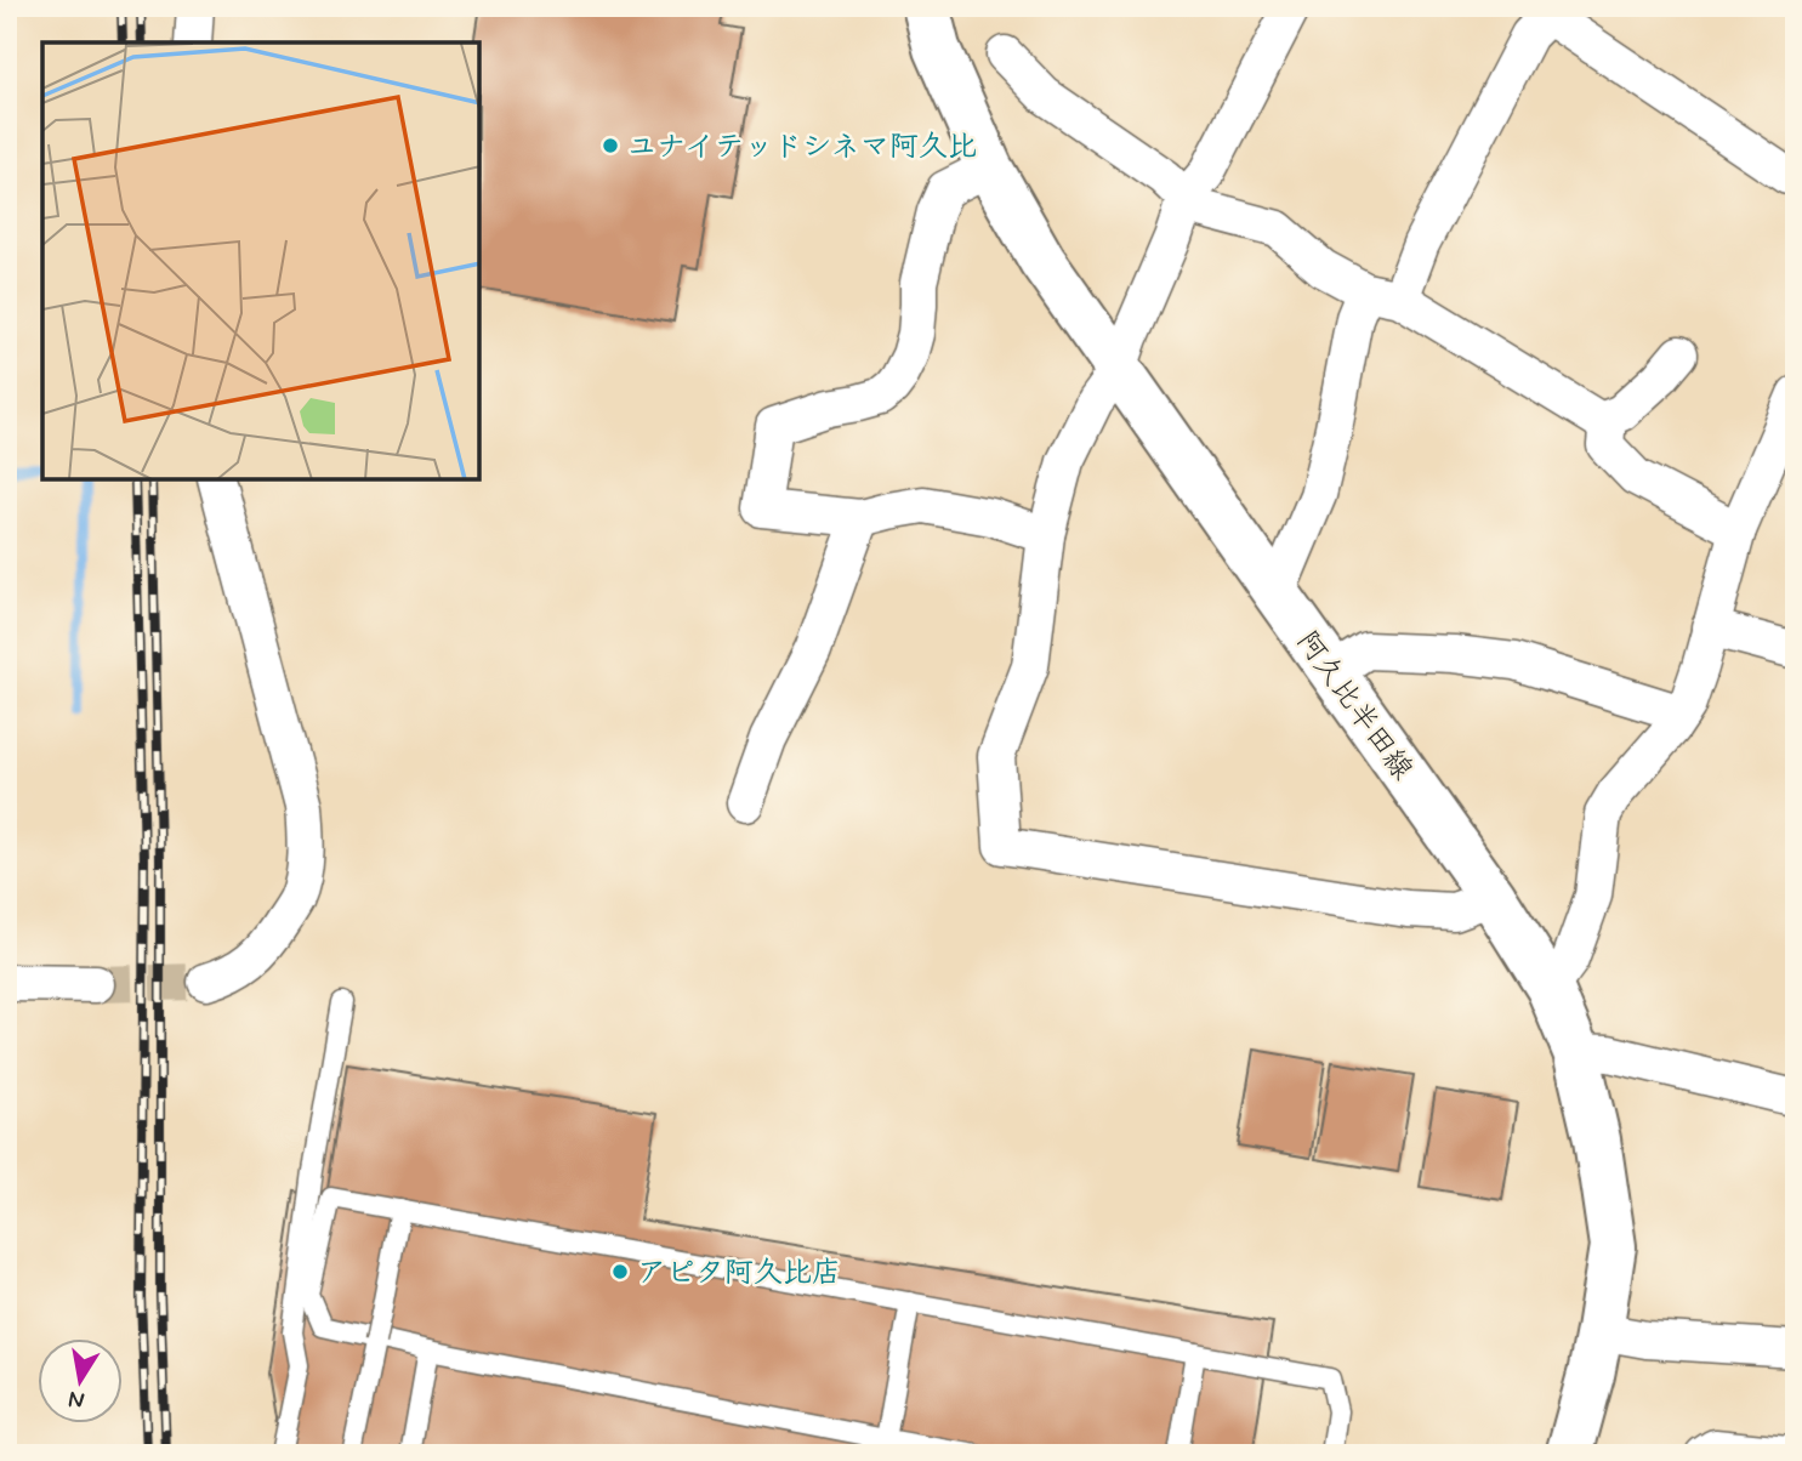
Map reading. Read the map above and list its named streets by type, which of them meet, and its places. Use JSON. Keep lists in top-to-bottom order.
{
  "streets": {
    "main road": ["阿久比半田線"]
  },
  "places": ["ユナイテッドシネマ阿久比", "アピタ阿久比店"],
  "north": "bottom"
}
